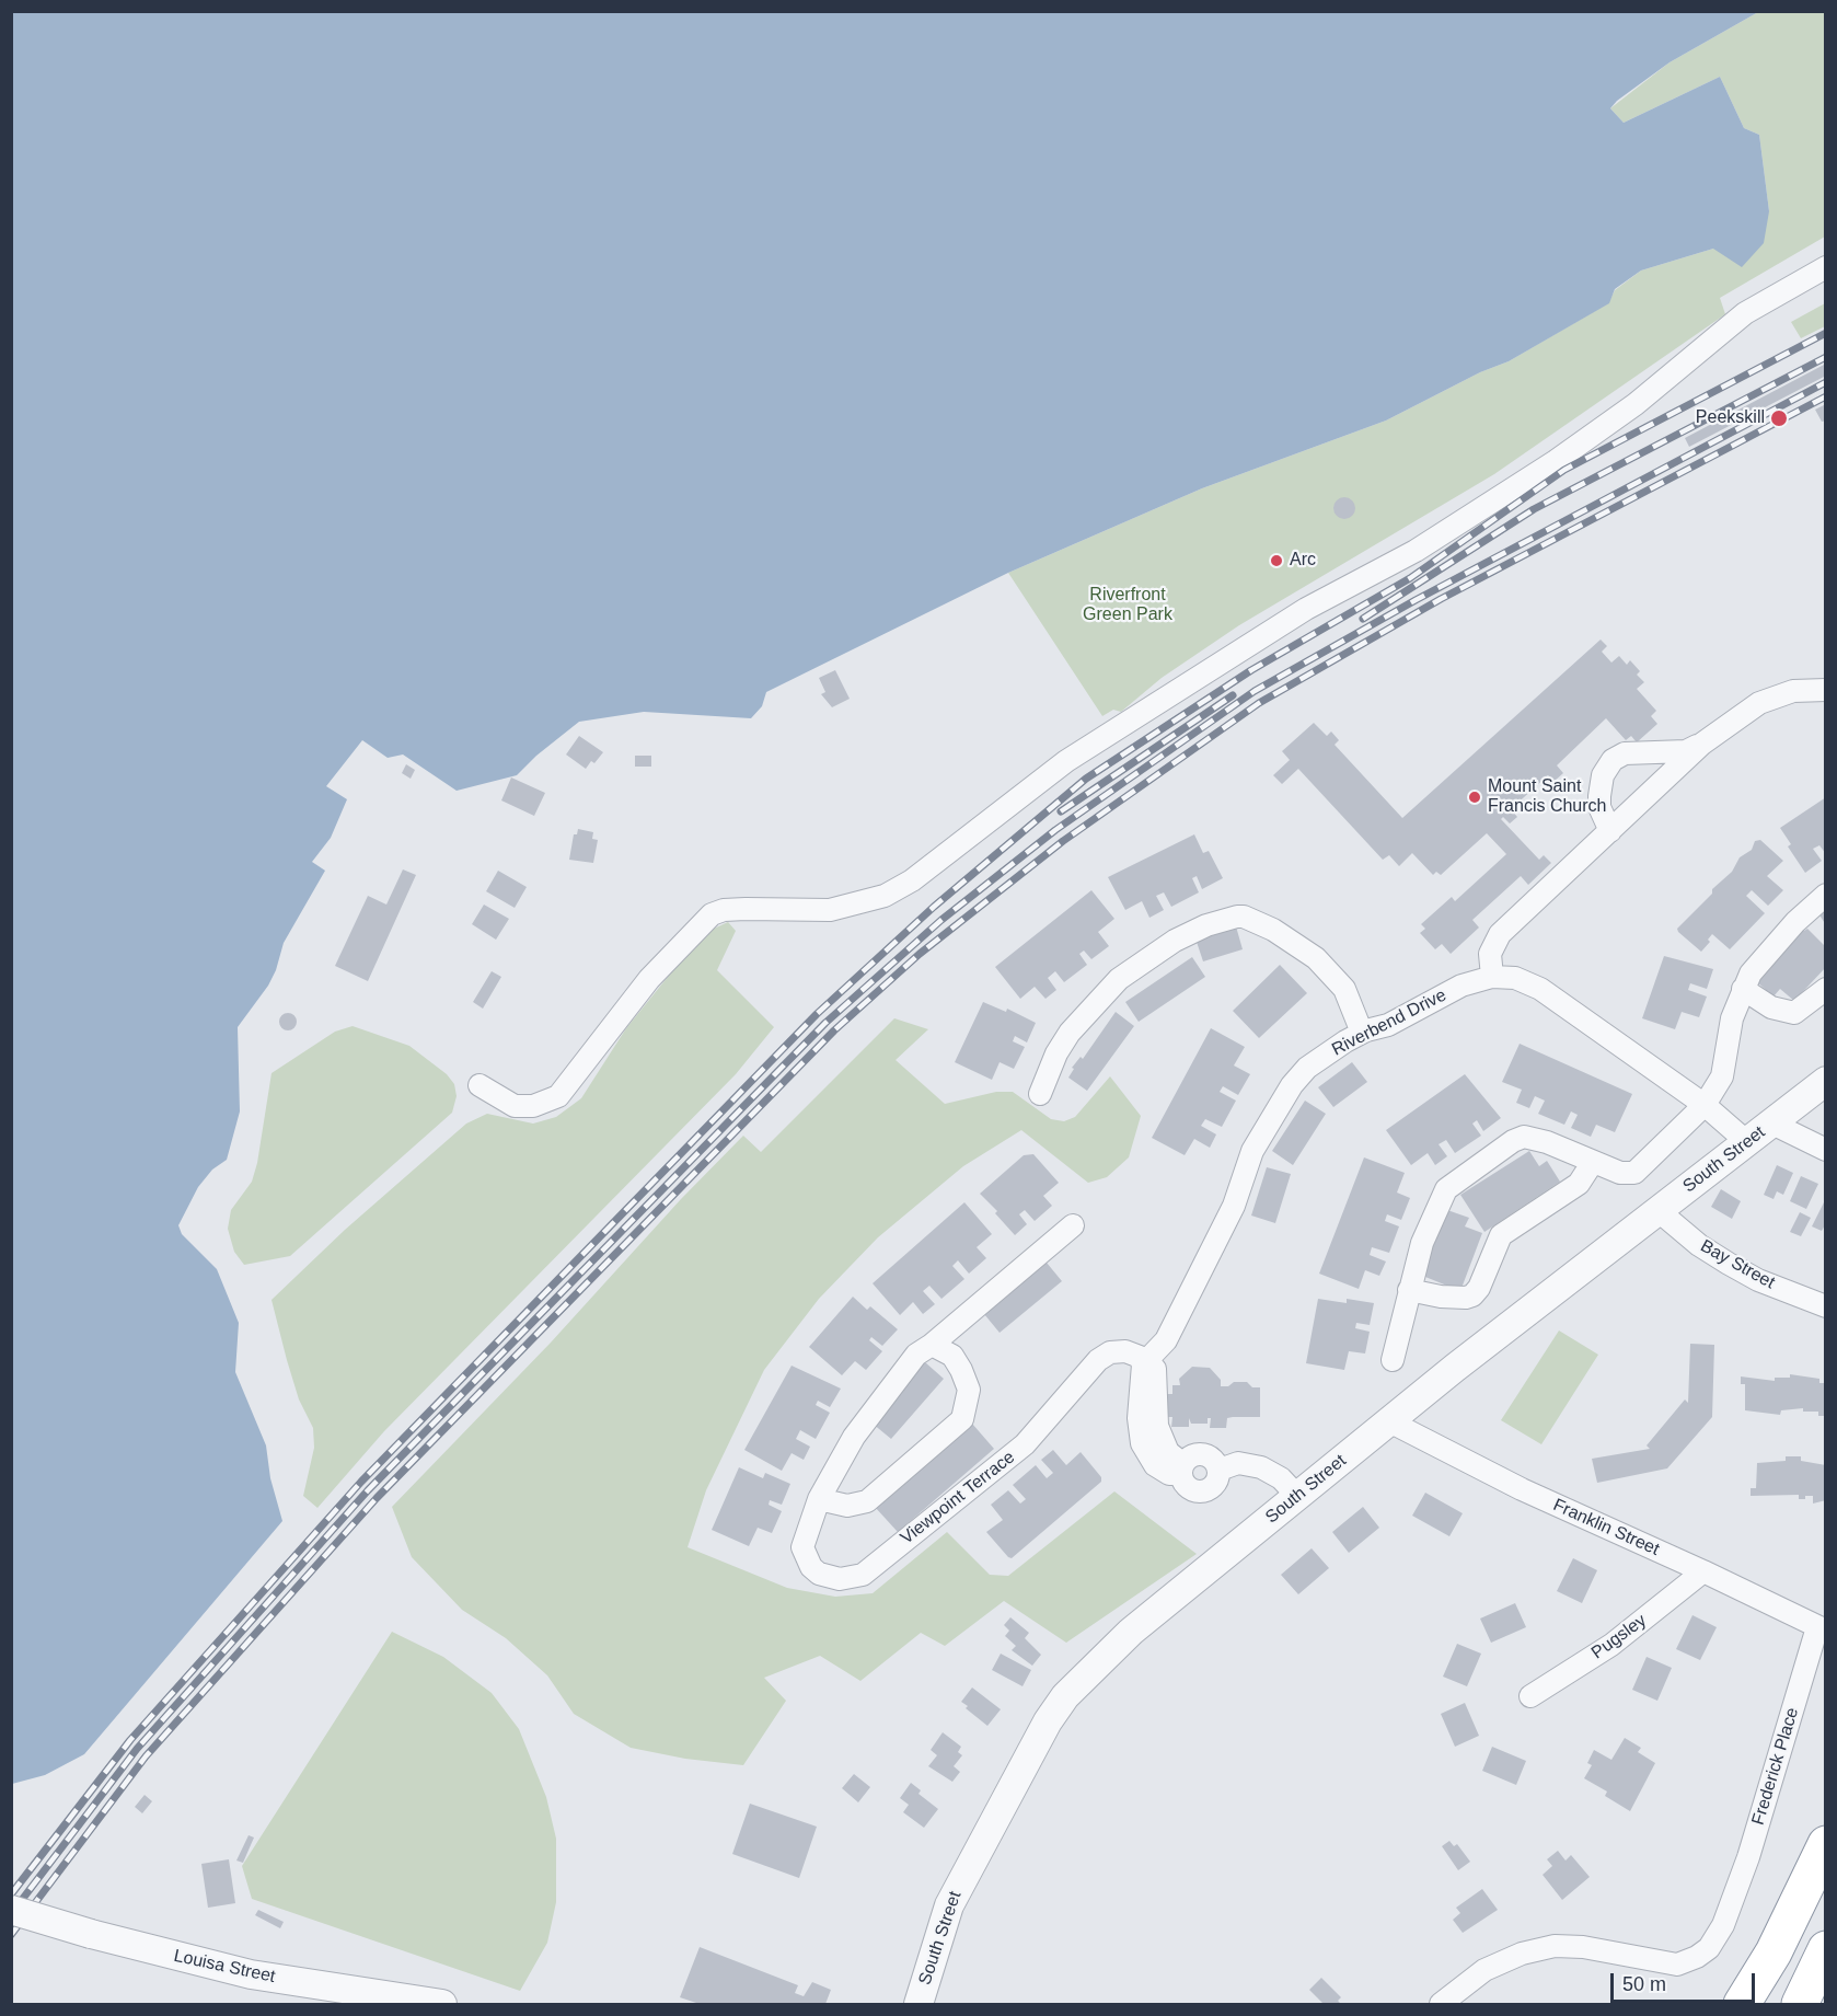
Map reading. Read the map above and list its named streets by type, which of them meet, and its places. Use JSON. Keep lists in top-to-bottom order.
{
  "streets": {
    "street": [
      "Riverbend Drive",
      "South Street",
      "Bay Street",
      "Viewpoint Terrace",
      "Franklin Street",
      "Pugsley",
      "Frederick Place",
      "Louisa Street"
    ]
  },
  "crossings": [
    ["Riverbend Drive", "South Street"],
    ["Riverbend Drive", "Viewpoint Terrace"],
    ["South Street", "Bay Street"],
    ["South Street", "Franklin Street"],
    ["Franklin Street", "Pugsley"],
    ["Franklin Street", "Frederick Place"]
  ],
  "parks": ["Riverfront Green Park"],
  "places": ["Peekskill", "Arc", "Mount Saint Francis Church"],
  "scale_bar": "50 m"
}
